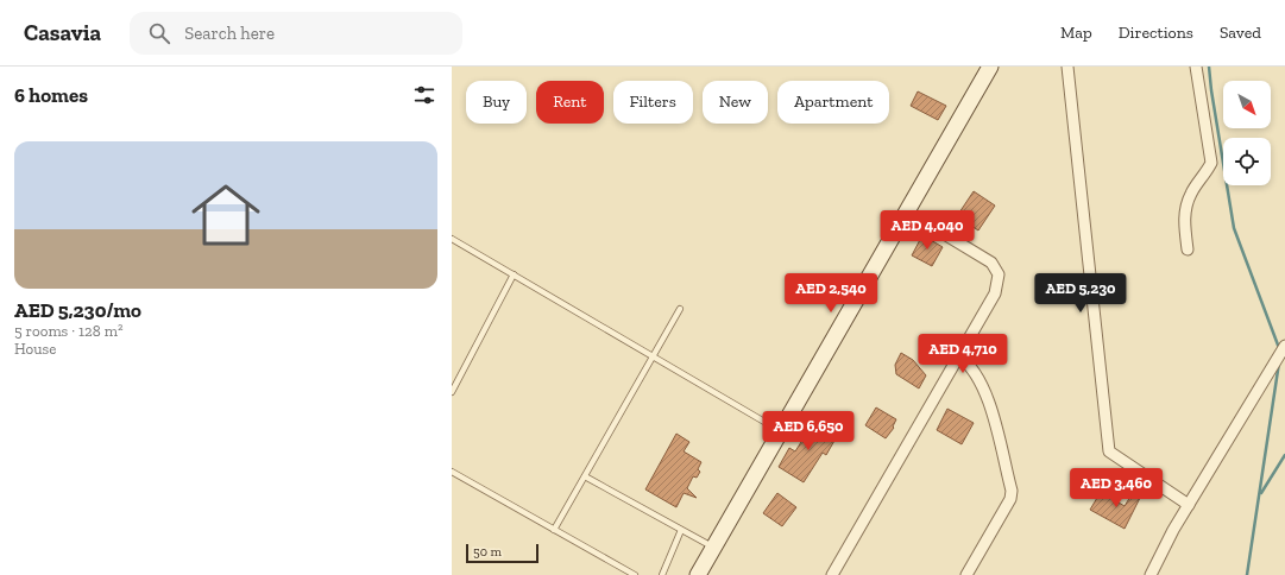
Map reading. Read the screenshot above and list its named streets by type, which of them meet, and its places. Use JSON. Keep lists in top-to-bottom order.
{
  "scale_bar": "50 m",
  "north": "bottom right",
  "page": {
    "header": "Casavia",
    "search": "Search here",
    "nav": ["Map", "Directions", "Saved"],
    "heading": "6 homes",
    "chip": [
      "Buy",
      "Rent",
      "Filters",
      "New",
      "Apartment"
    ],
    "list": [
      {
        "name": "AED 5,230/mo",
        "note": "5 rooms · 128 m² · House"
      }
    ],
    "price": [
      "AED 4,040",
      "AED 2,540",
      "AED 5,230",
      "AED 4,710",
      "AED 6,650",
      "AED 3,460"
    ],
    "scale": "50 m"
  }
}
